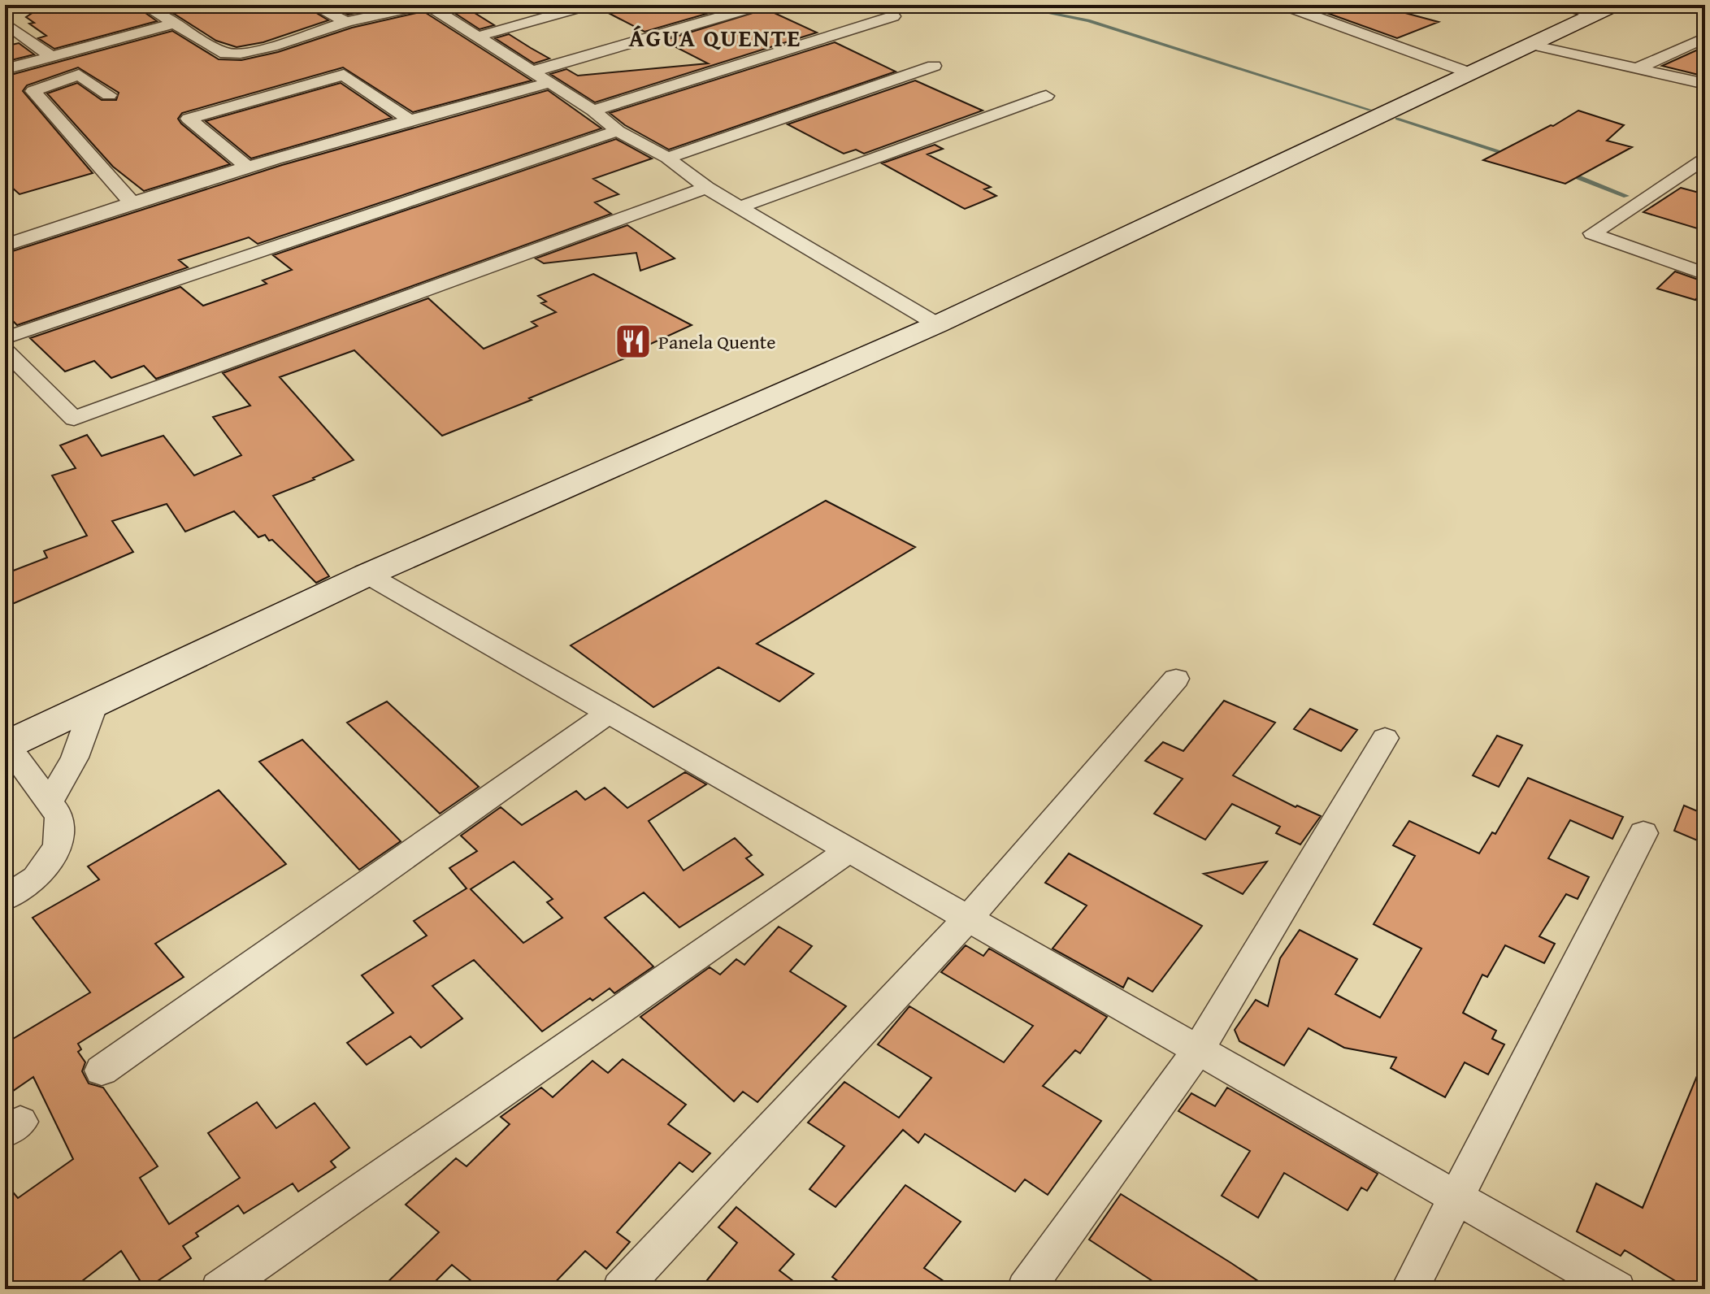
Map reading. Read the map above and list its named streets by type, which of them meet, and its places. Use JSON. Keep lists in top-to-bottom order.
{
  "districts": ["ÁGUA QUENTE"],
  "places": {
    "restaurant": ["Panela Quente"]
  }
}
